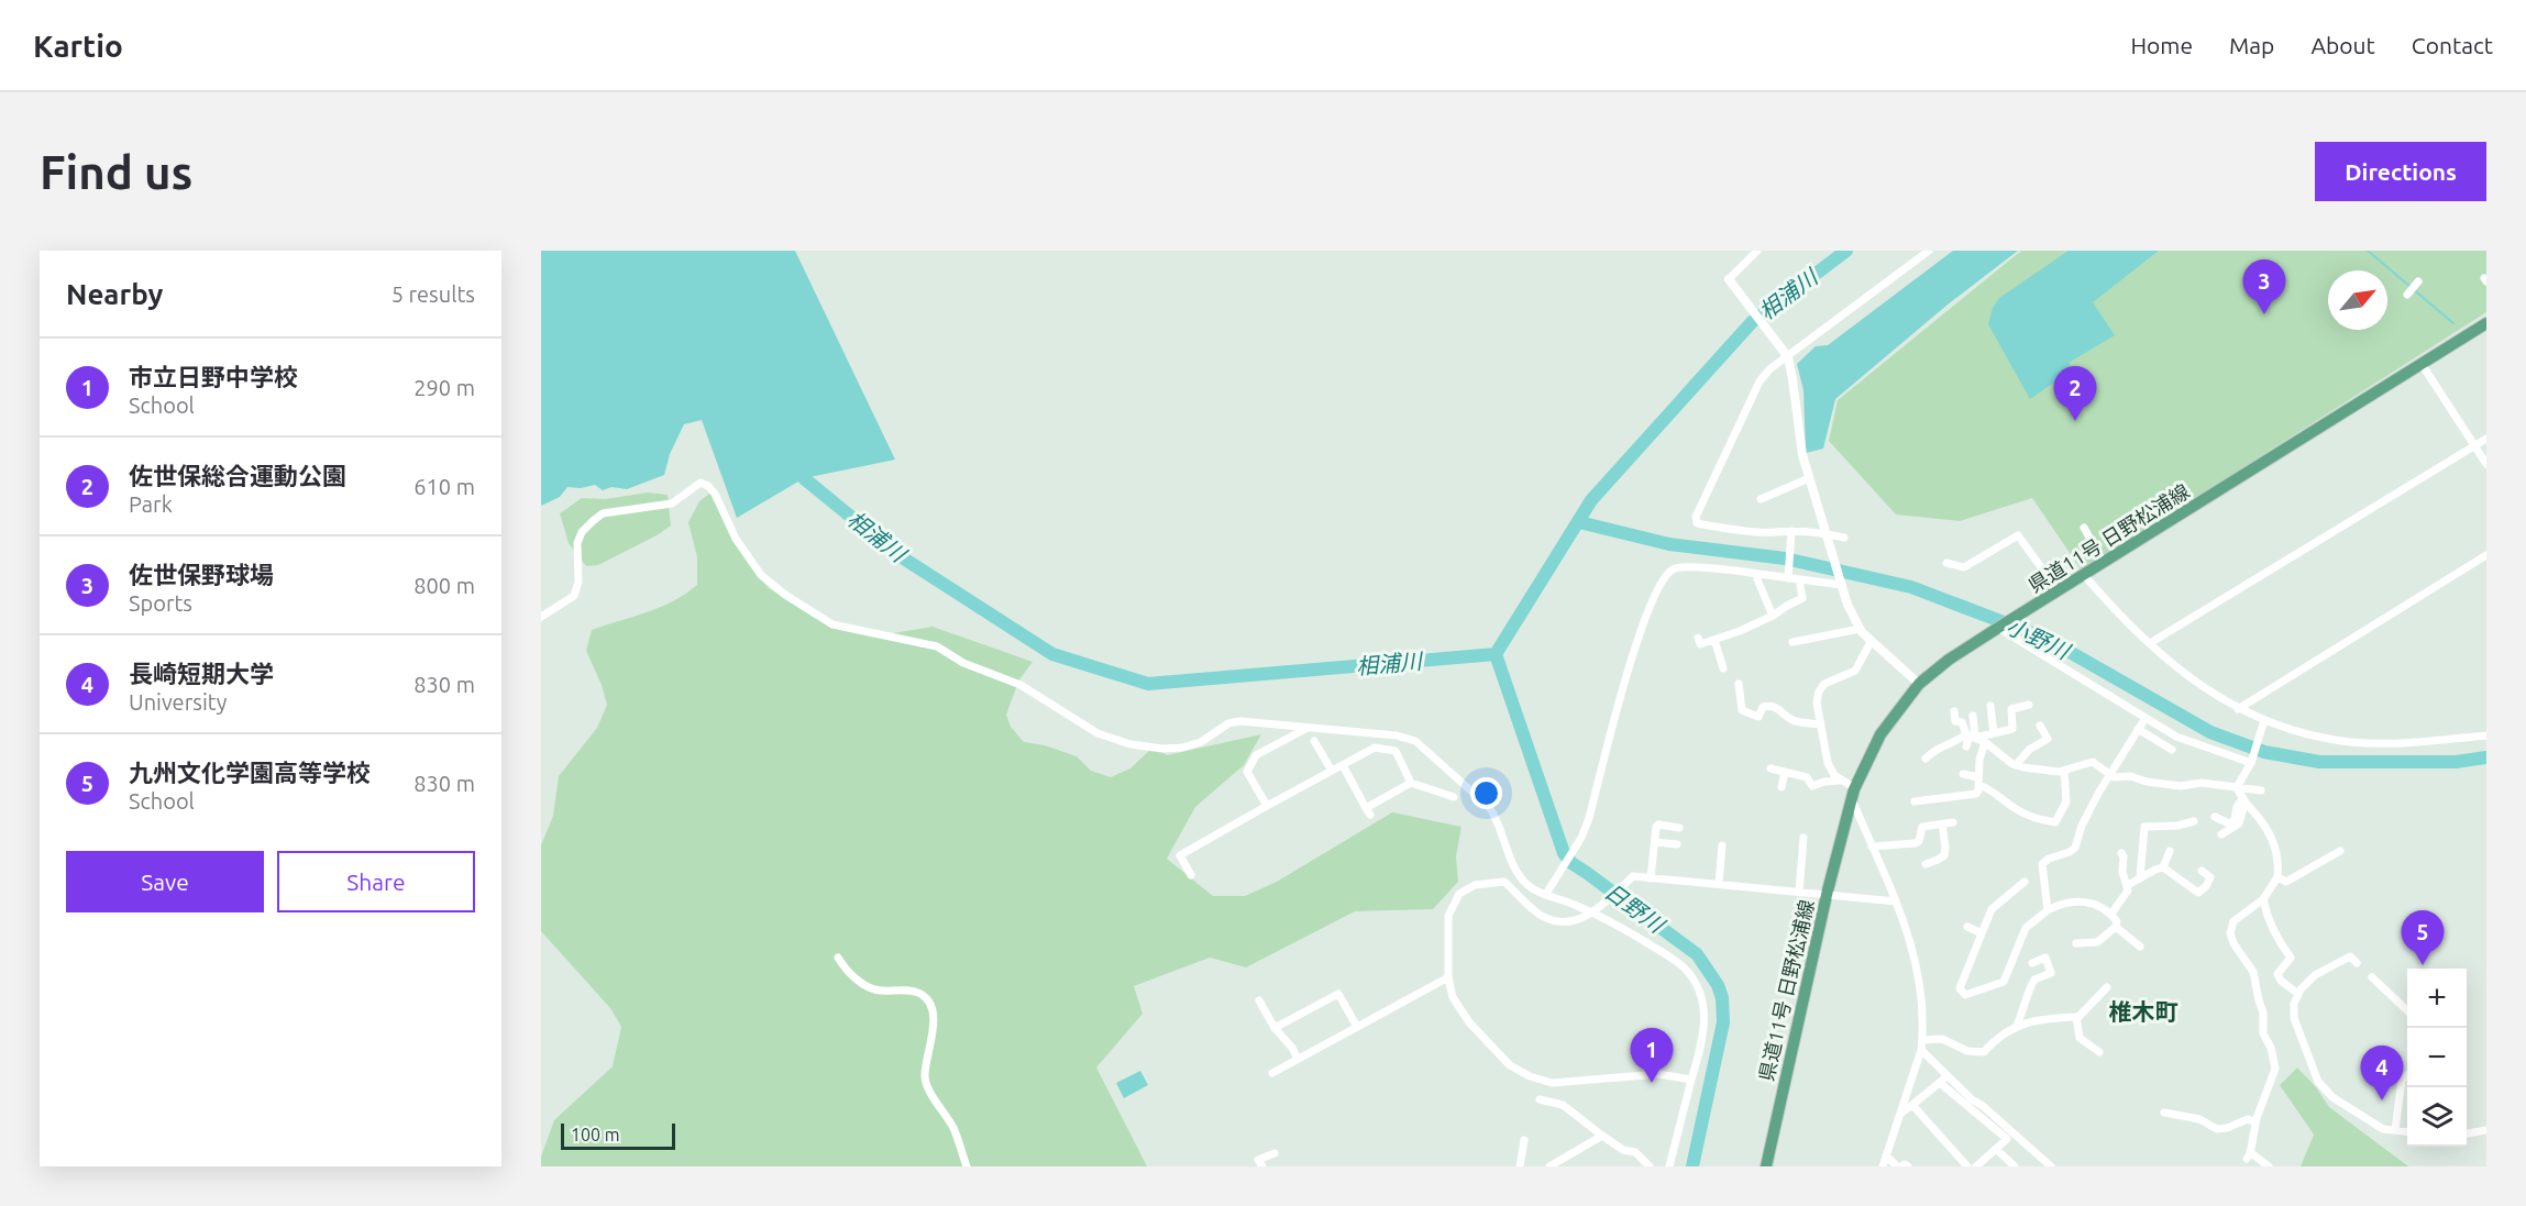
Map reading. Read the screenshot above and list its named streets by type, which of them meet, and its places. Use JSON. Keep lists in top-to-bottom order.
{
  "streets": {
    "main road": ["県道11号 日野松浦線"]
  },
  "districts": ["椎木町"],
  "water": ["相浦川", "小野川", "日野川"],
  "scale_bar": "100 m",
  "north": "top right",
  "page": {
    "header": "Kartio",
    "nav": [
      "Home",
      "Map",
      "About",
      "Contact"
    ],
    "buttons": [
      "Directions",
      ["Save", "Share"]
    ],
    "title": "Find us",
    "heading": ["Nearby", "5 results"],
    "pins": [
      "3",
      "2",
      "5",
      "1",
      "4"
    ],
    "list": [
      {
        "mark": "1",
        "name": "市立日野中学校",
        "note": "School",
        "value": "290 m"
      },
      {
        "mark": "2",
        "name": "佐世保総合運動公園",
        "note": "Park",
        "value": "610 m"
      },
      {
        "mark": "3",
        "name": "佐世保野球場",
        "note": "Sports",
        "value": "800 m"
      },
      {
        "mark": "4",
        "name": "長崎短期大学",
        "note": "University",
        "value": "830 m"
      },
      {
        "mark": "5",
        "name": "九州文化学園高等学校",
        "note": "School",
        "value": "830 m"
      }
    ],
    "map_buttons": ["+", "−"],
    "scale": "100 m"
  }
}
